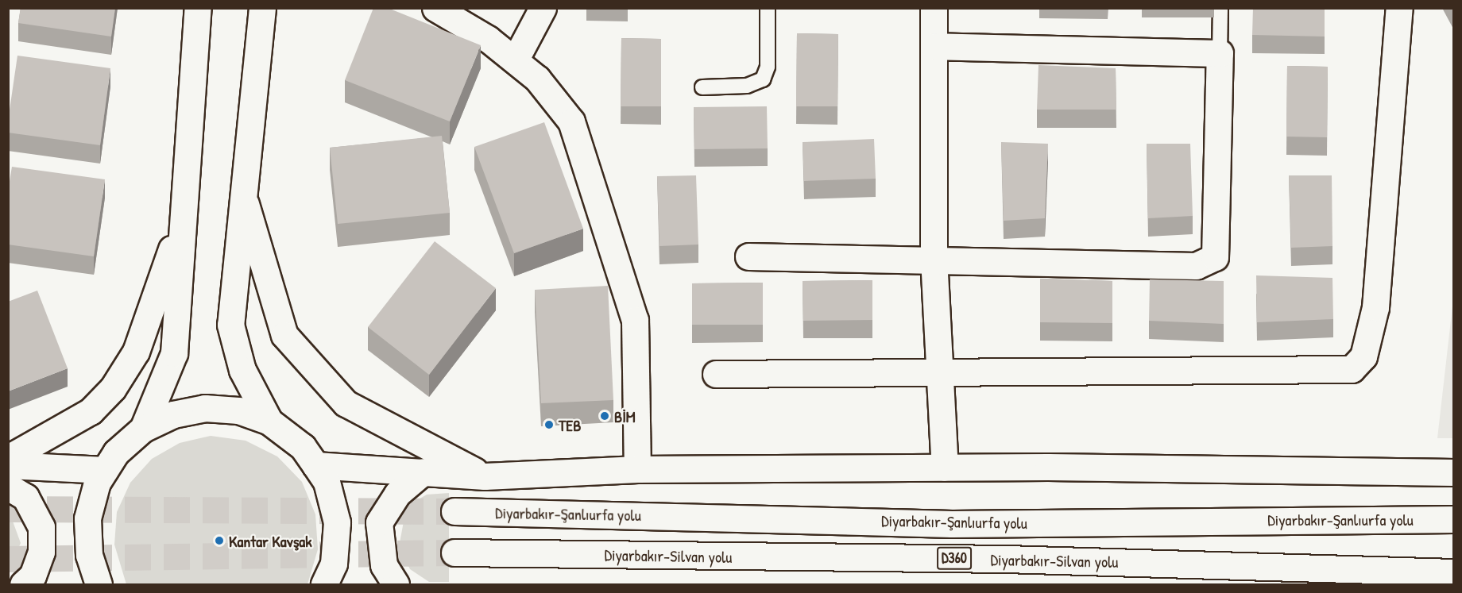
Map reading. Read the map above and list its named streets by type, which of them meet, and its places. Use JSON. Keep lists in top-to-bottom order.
{
  "streets": {
    "main road": ["Diyarbakır-Şanlıurfa yolu", "Diyarbakır-Silvan yolu", "D360"]
  },
  "places": ["BİM", "TEB", "Kantar Kavşak"]
}
